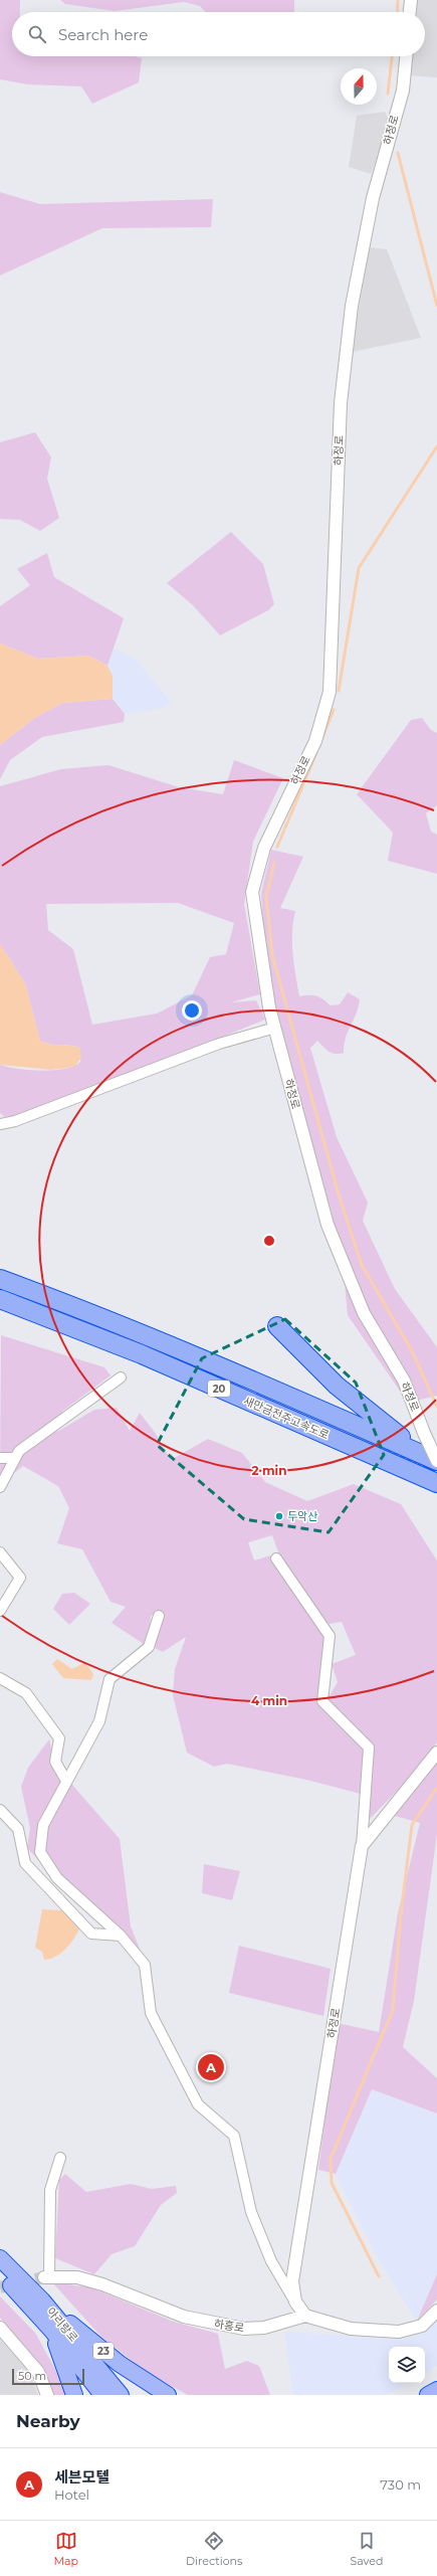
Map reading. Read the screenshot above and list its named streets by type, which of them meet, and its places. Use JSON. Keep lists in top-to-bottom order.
{
  "streets": {
    "highway": [
      "20",
      "새만금전주고속도로",
      "아리랑로",
      "23"
    ],
    "street": ["하정로", "하흥로"]
  },
  "crossings": [
    ["하정로", "새만금전주고속도로"],
    ["하정로", "하흥로"],
    ["아리랑로", "23"]
  ],
  "places": ["두악산"],
  "scale_bar": "50 m",
  "north": "top",
  "page": {
    "search": "Search here",
    "pins": "A",
    "scale": "50 m",
    "heading": "Nearby",
    "list": [
      {
        "mark": "A",
        "name": "세븐모텔",
        "note": "Hotel",
        "value": "730 m"
      }
    ],
    "nav": ["Map", "Directions", "Saved"]
  },
  "rings": ["2 min", "4 min"]
}
